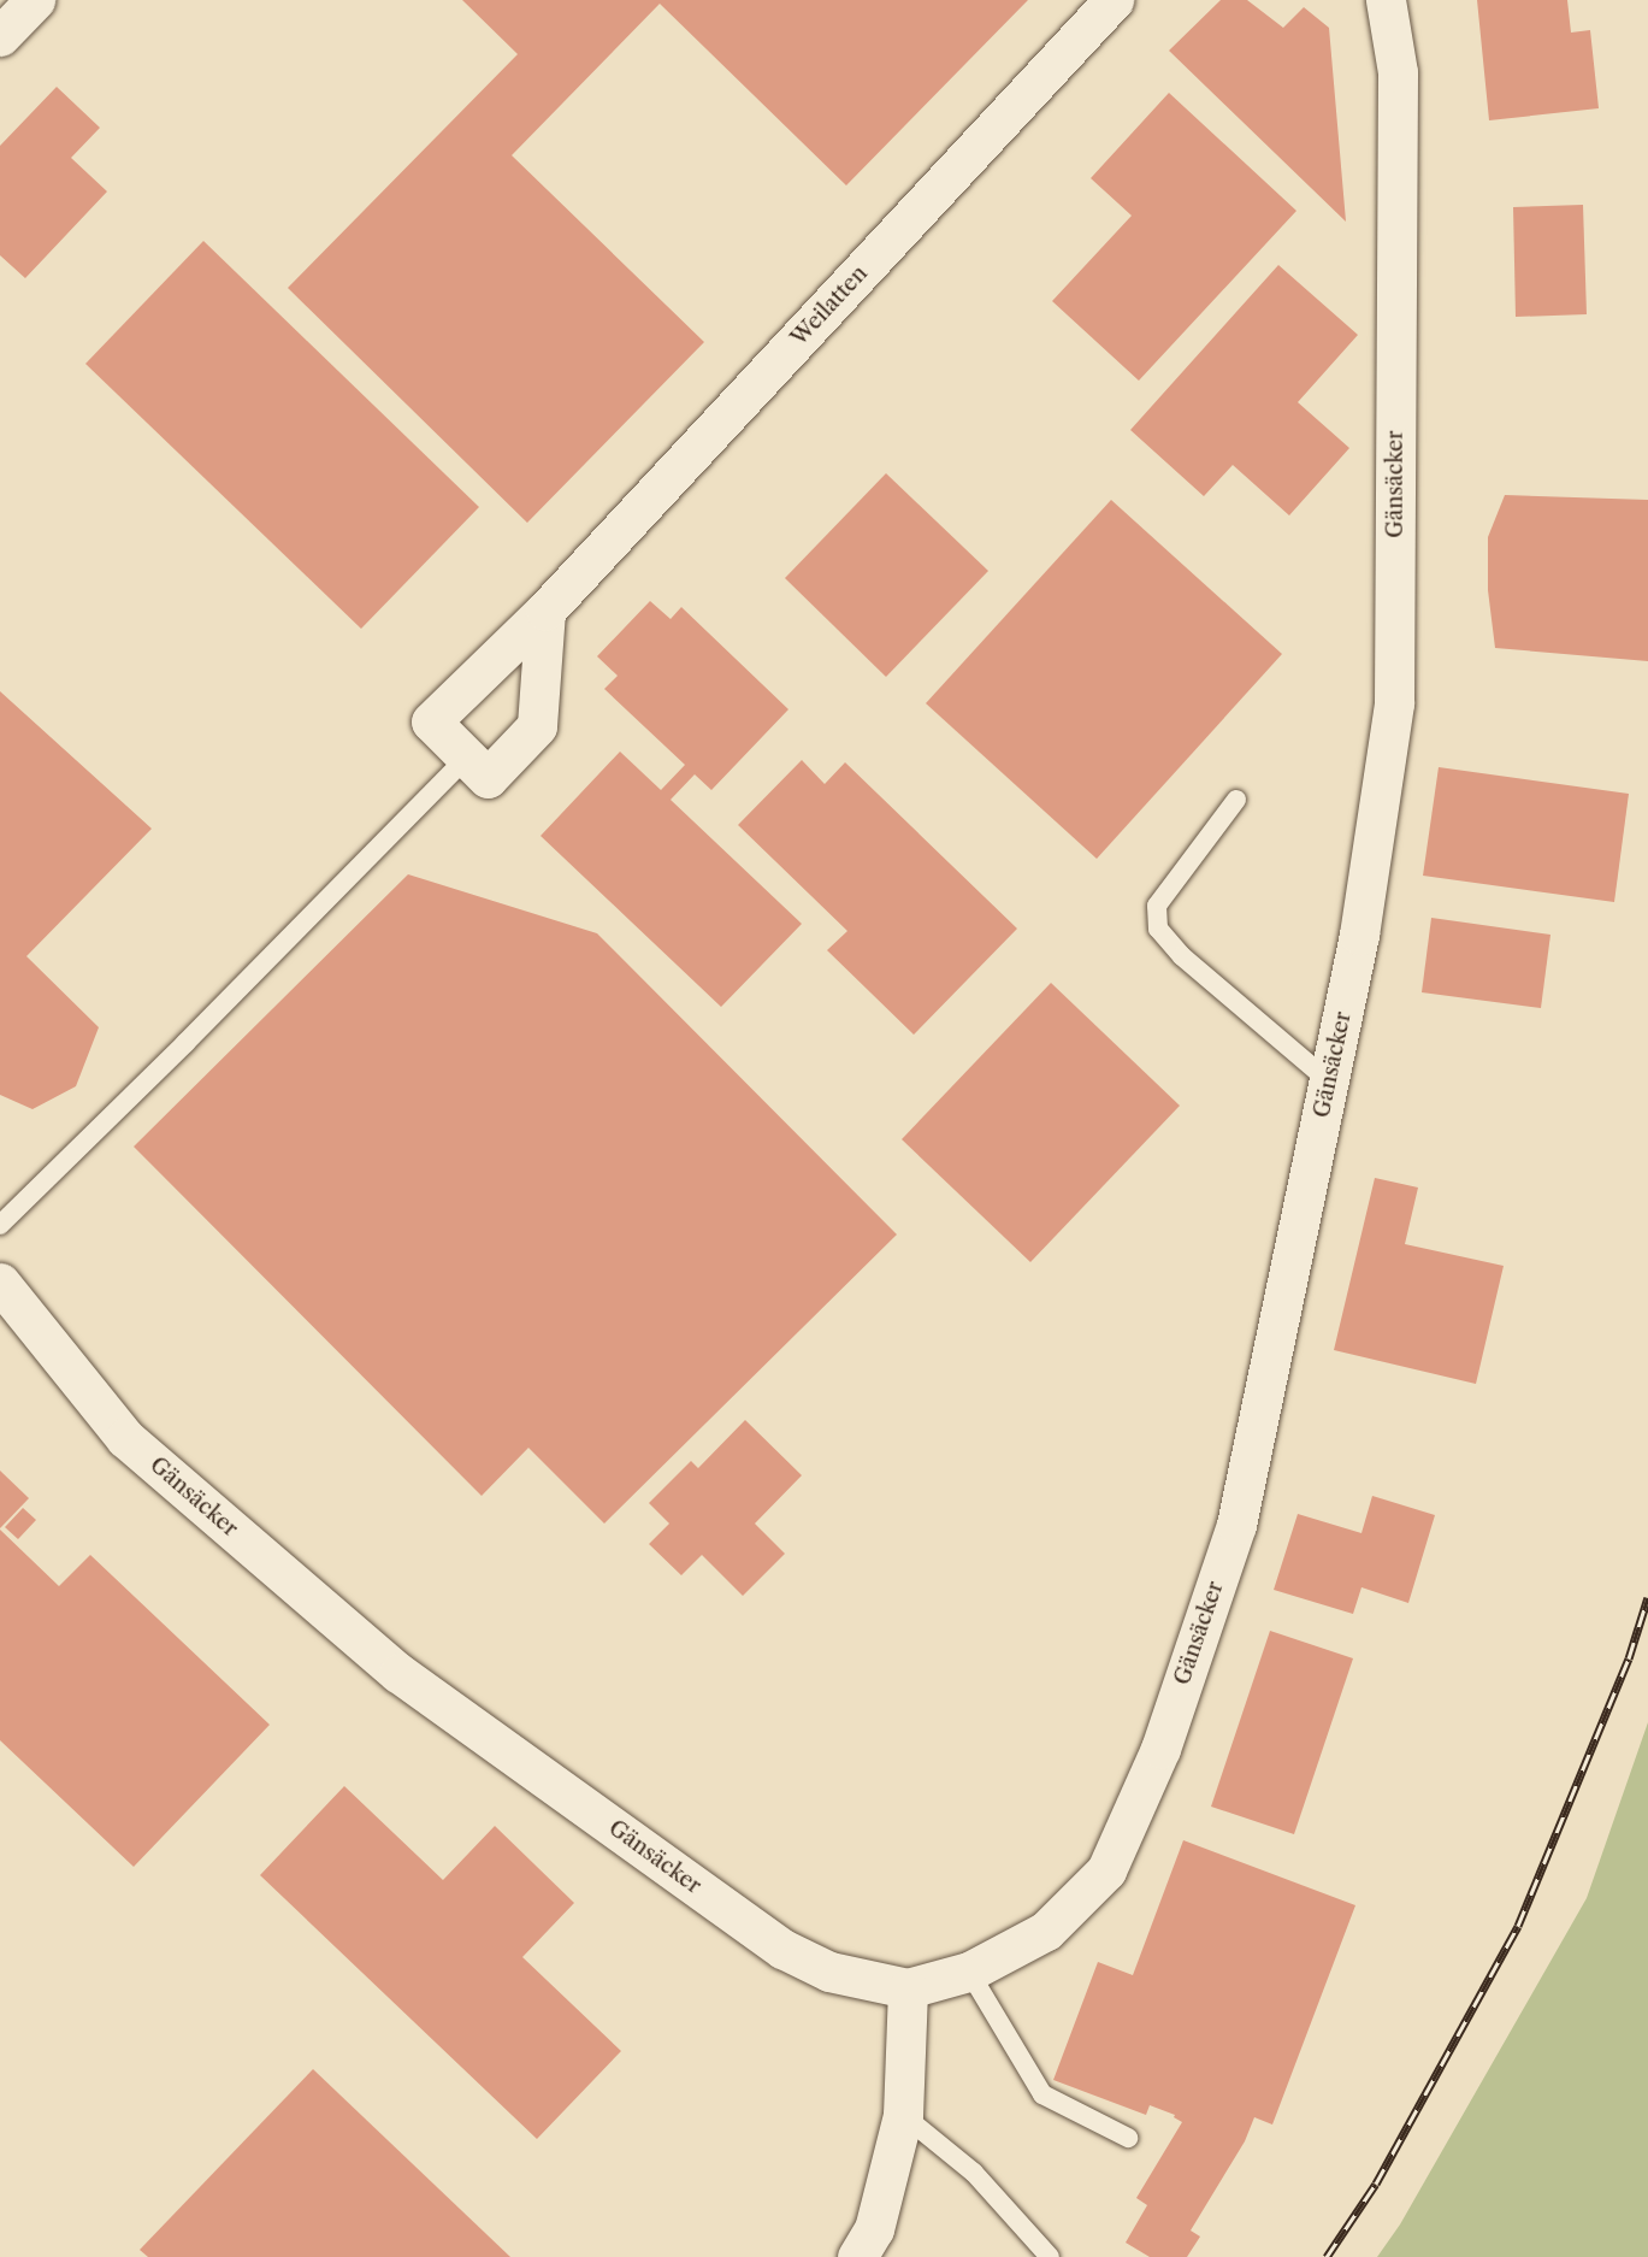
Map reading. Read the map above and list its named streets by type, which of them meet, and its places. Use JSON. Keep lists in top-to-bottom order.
{
  "streets": {
    "street": ["Weilatten", "Gänsäcker"]
  }
}
